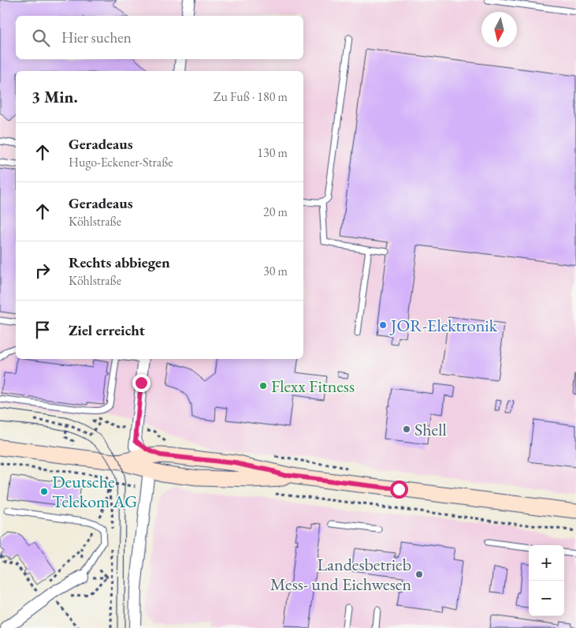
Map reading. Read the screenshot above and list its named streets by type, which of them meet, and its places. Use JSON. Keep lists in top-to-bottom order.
{
  "places": [
    "JOR-Elektronik",
    "Flexx Fitness",
    "Shell",
    "Deutsche Telekom AG",
    "Landesbetrieb Mess- und Eichwesen"
  ],
  "north": "bottom",
  "page": {
    "search": "Hier suchen",
    "heading": ["3 Min.", "Zu Fuß · 180 m"],
    "list": [
      ["Geradeaus", "Hugo-Eckener-Straße", "130 m"],
      ["Geradeaus", "Köhlstraße", "20 m"],
      ["Rechts abbiegen", "Köhlstraße", "30 m"],
      "Ziel erreicht"
    ],
    "map_buttons": ["+", "−"]
  }
}
